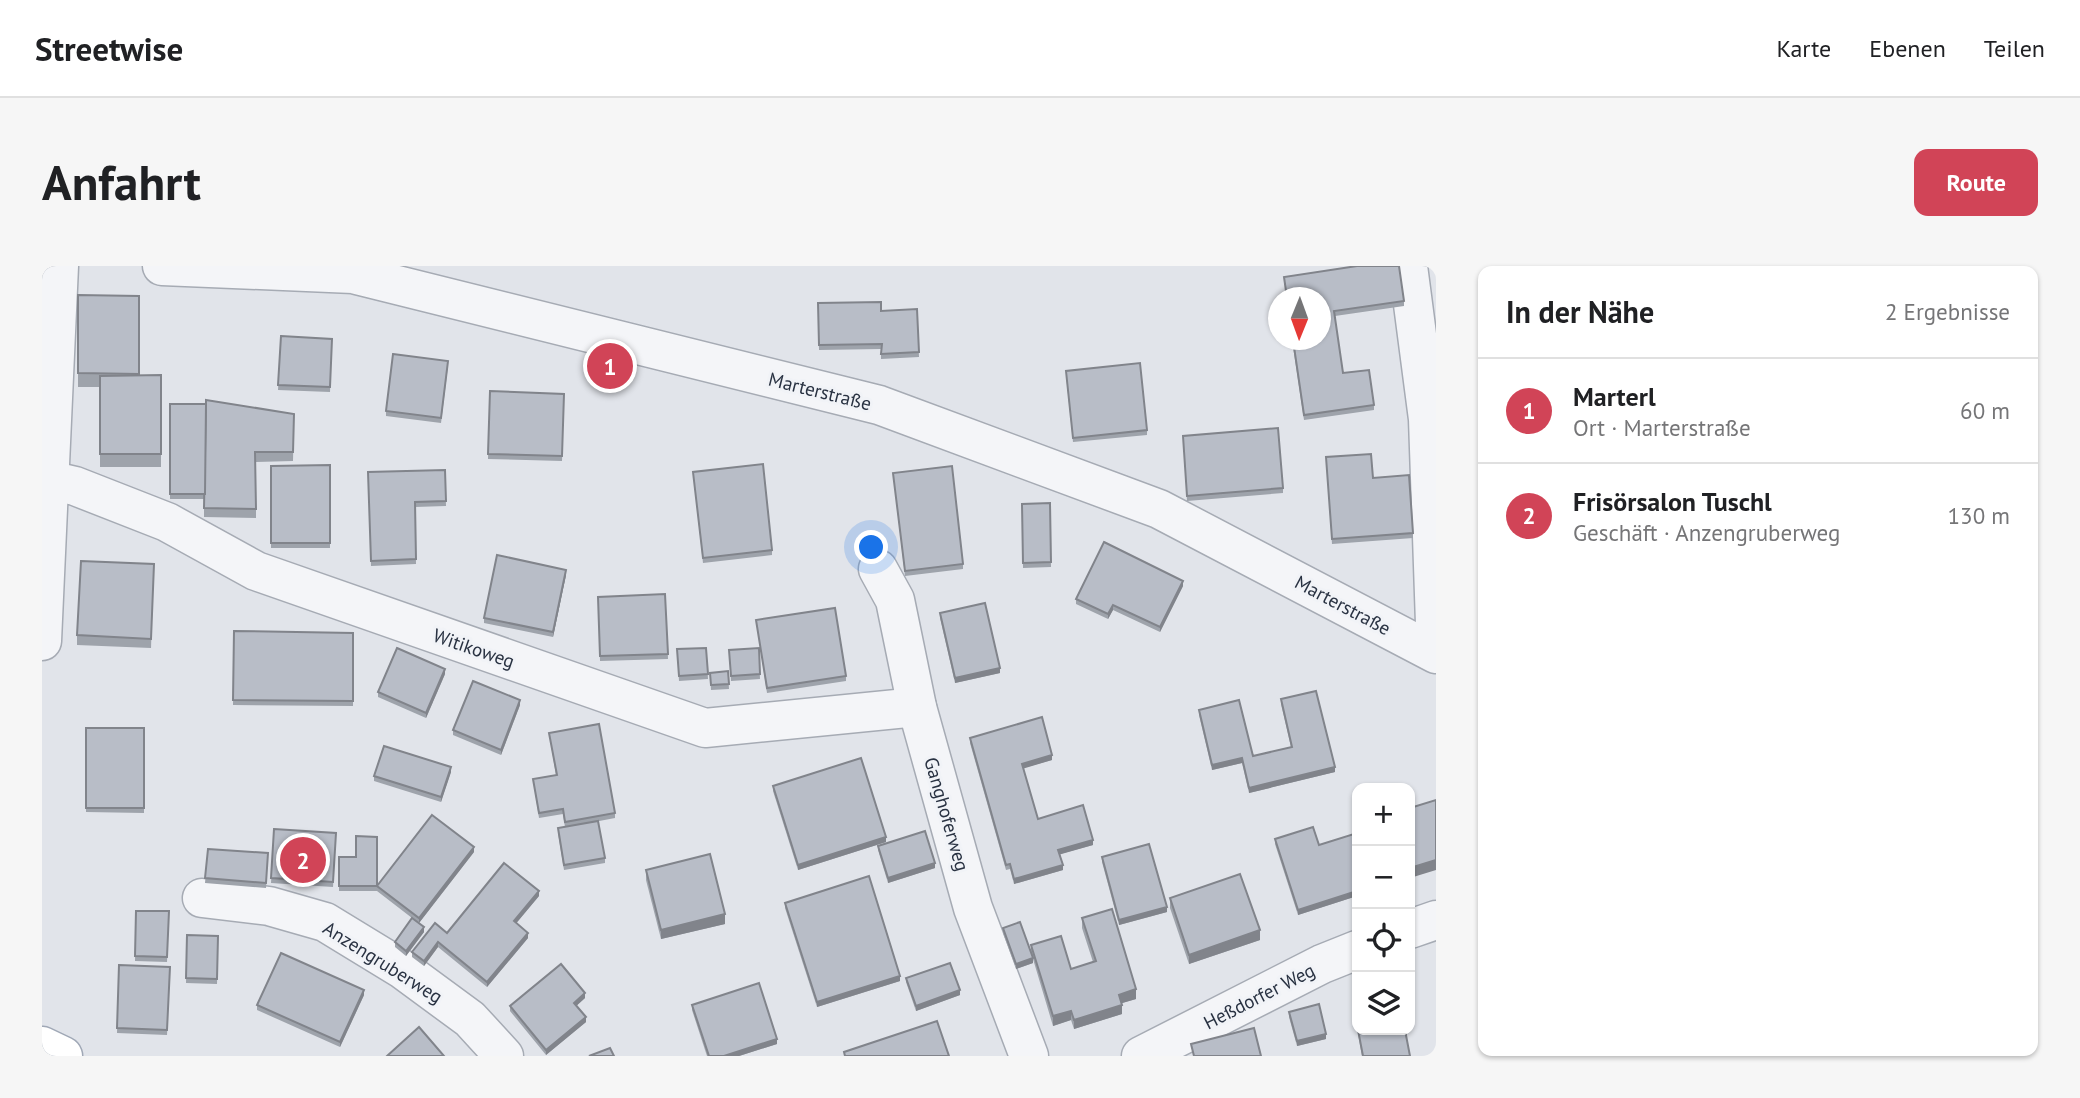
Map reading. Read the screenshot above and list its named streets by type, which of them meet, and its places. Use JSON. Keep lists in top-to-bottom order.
{
  "streets": {
    "street": [
      "Marterstraße",
      "Witikoweg",
      "Ganghoferweg",
      "Anzengruberweg",
      "Heßdorfer Weg"
    ]
  },
  "crossings": [
    ["Witikoweg", "Ganghoferweg"]
  ],
  "north": "bottom",
  "page": {
    "header": "Streetwise",
    "nav": ["Karte", "Ebenen", "Teilen"],
    "buttons": "Route",
    "title": "Anfahrt",
    "heading": ["In der Nähe", "2 Ergebnisse"],
    "pins": ["1", "2"],
    "list": [
      {
        "mark": "1",
        "name": "Marterl",
        "note": "Ort · Marterstraße",
        "value": "60 m"
      },
      {
        "mark": "2",
        "name": "Frisörsalon Tuschl",
        "note": "Geschäft · Anzengruberweg",
        "value": "130 m"
      }
    ],
    "map_buttons": ["+", "−"]
  }
}
